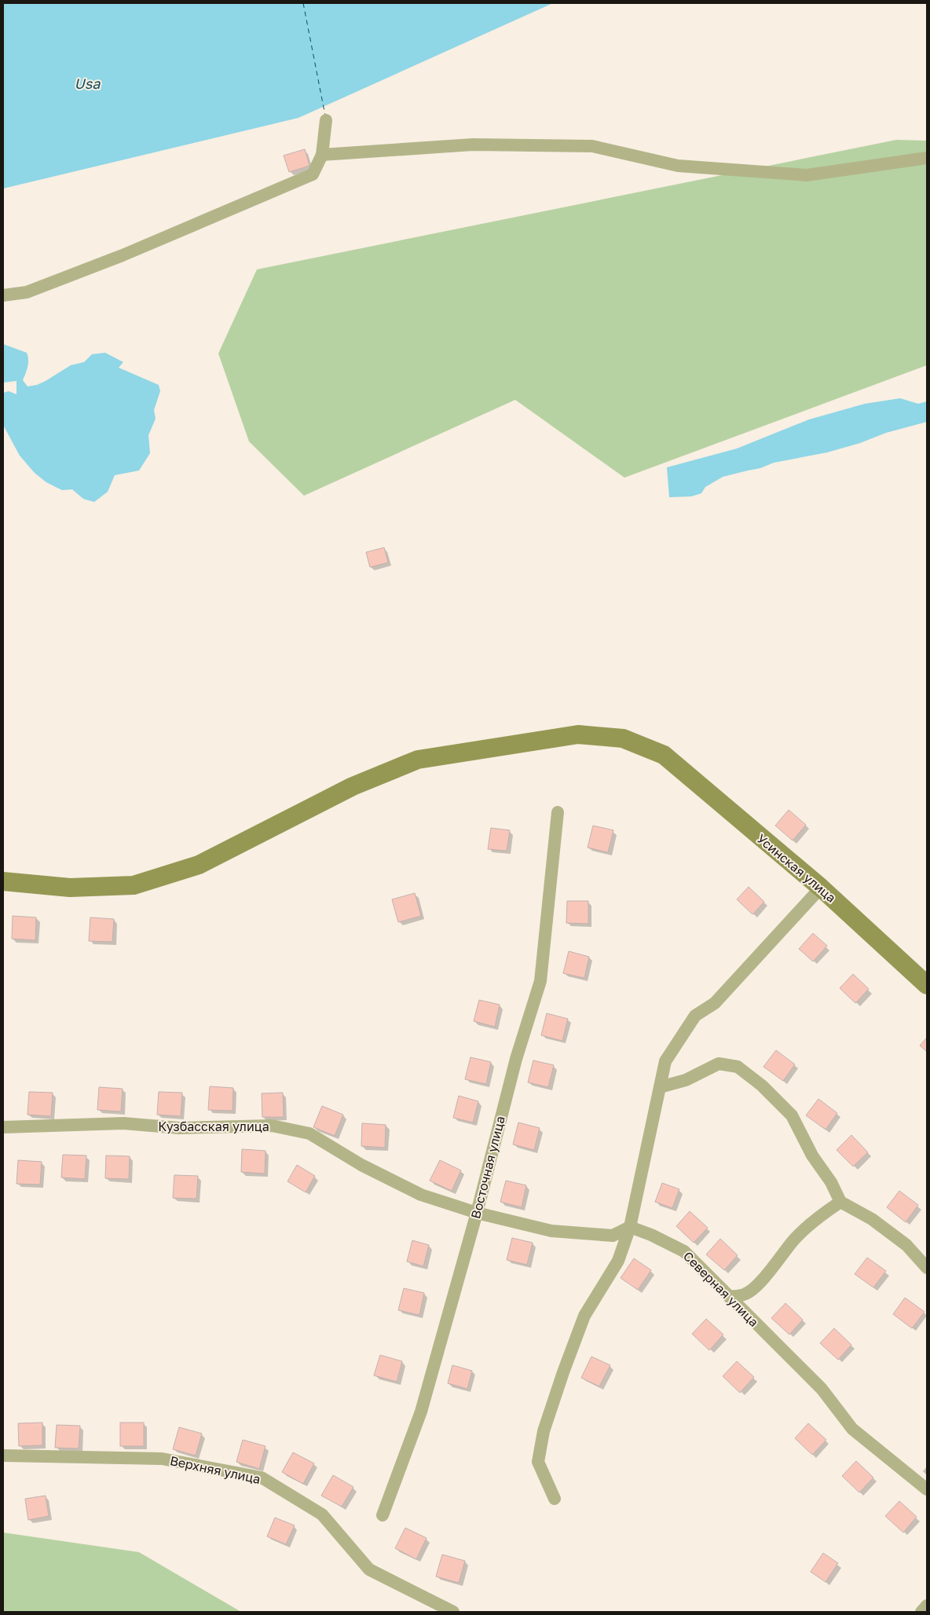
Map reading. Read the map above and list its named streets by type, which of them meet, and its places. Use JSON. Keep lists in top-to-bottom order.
{
  "streets": {
    "street": [
      "Усинская улица",
      "Кузбасская улица",
      "Восточная улица",
      "Северная улица",
      "Верхняя улица"
    ]
  },
  "crossings": [
    ["Кузбасская улица", "Восточная улица"],
    ["Кузбасская улица", "Северная улица"]
  ],
  "water": ["Usa"]
}
